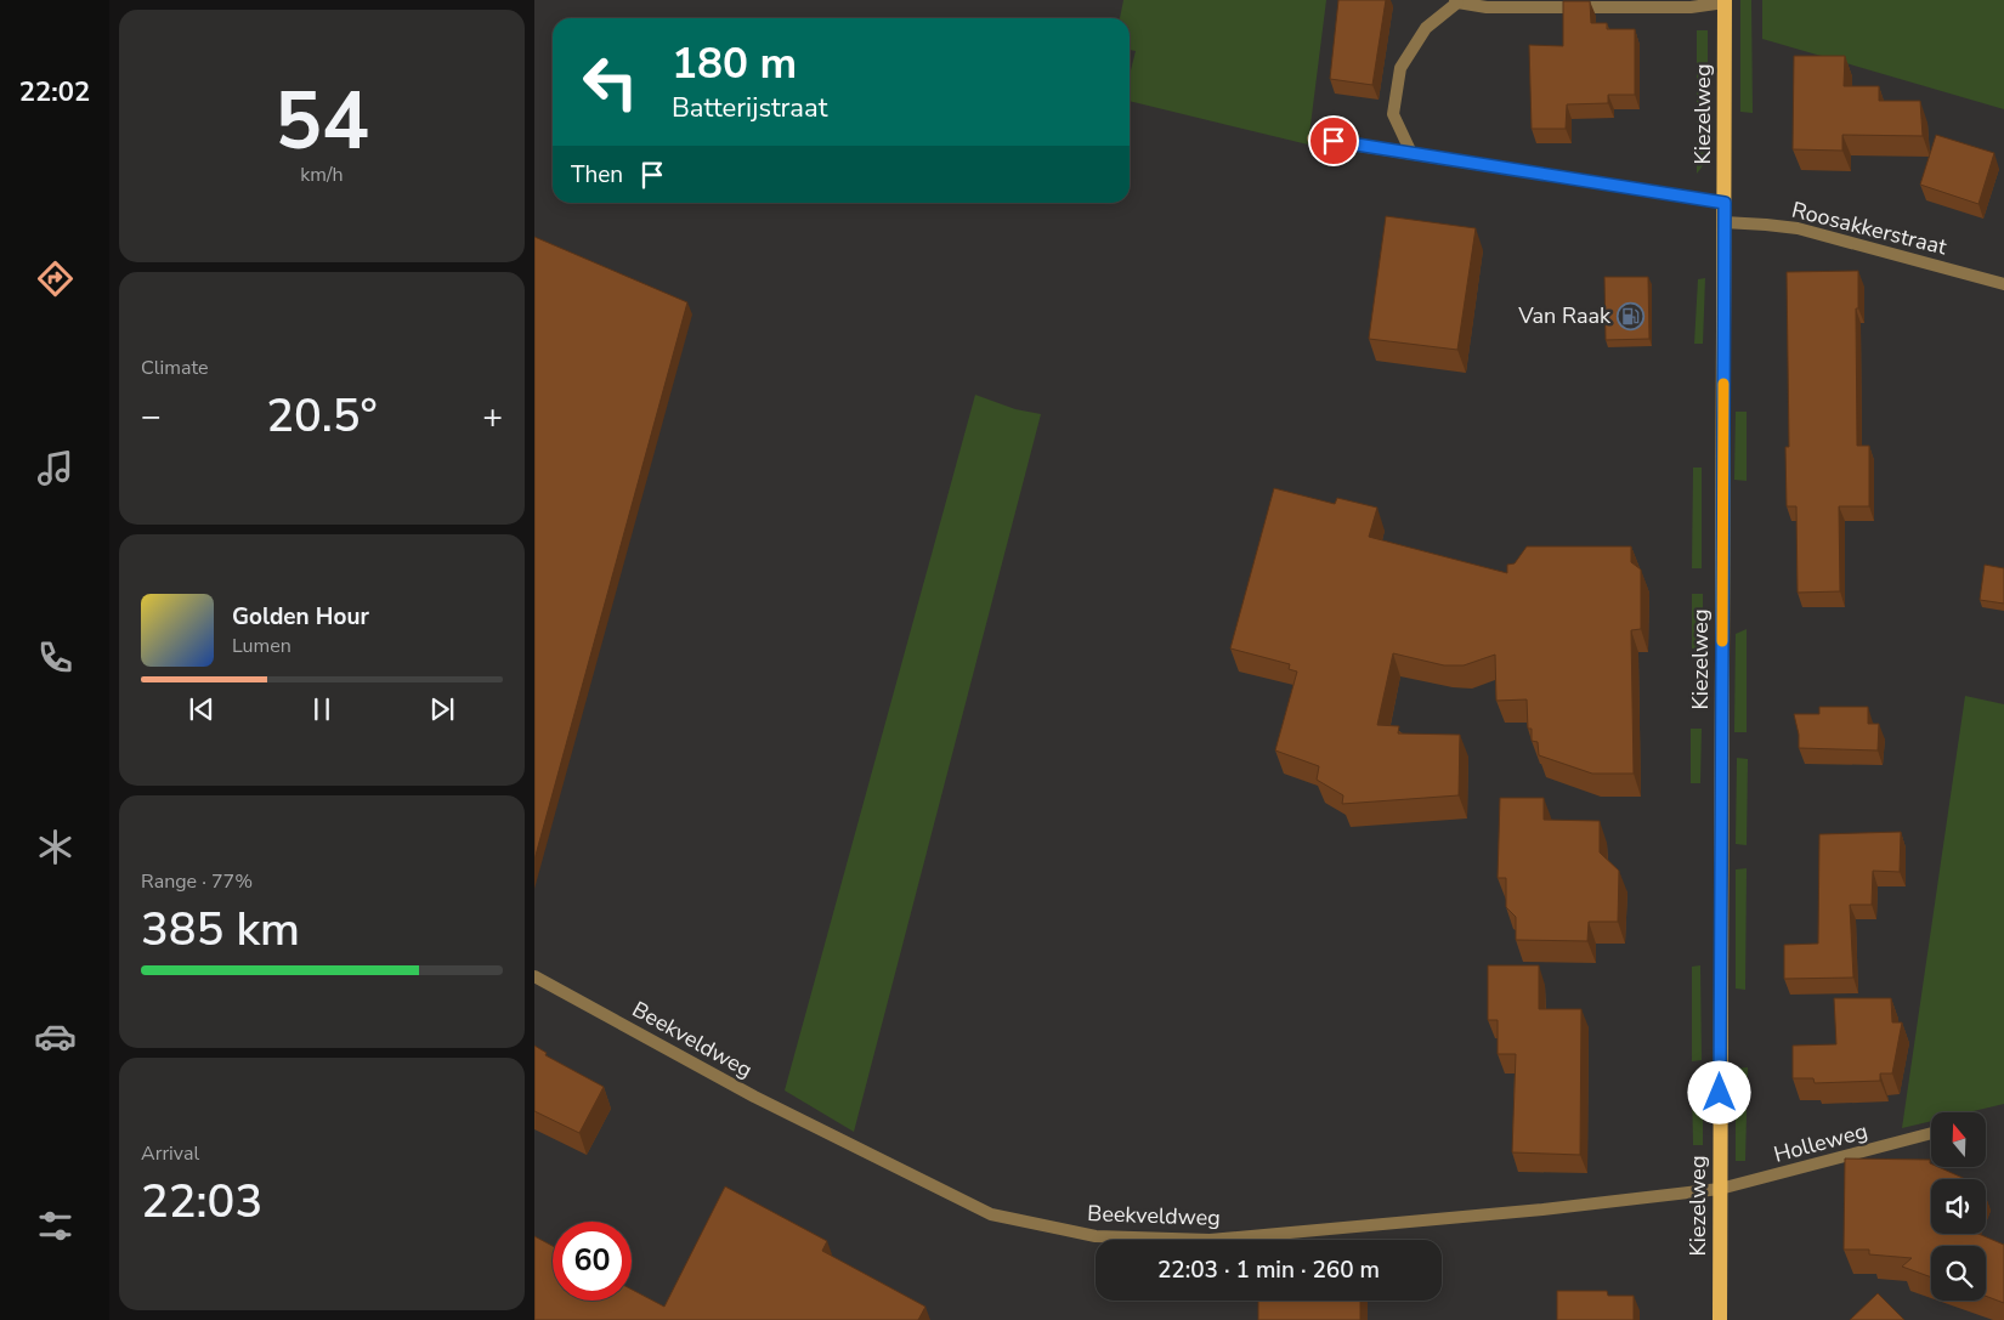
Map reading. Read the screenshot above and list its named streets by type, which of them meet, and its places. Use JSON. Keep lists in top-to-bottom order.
{
  "streets": {
    "main road": ["Kiezelweg"],
    "street": ["Roosakkerstraat", "Beekveldweg", "Holleweg"]
  },
  "crossings": [
    ["Kiezelweg", "Roosakkerstraat"],
    ["Kiezelweg", "Beekveldweg"],
    ["Kiezelweg", "Holleweg"],
    ["Beekveldweg", "Holleweg"]
  ],
  "places": {
    "fuel station": ["Van Raak"]
  },
  "north": "top",
  "page": {
    "tabs": "22:02",
    "tile": [
      ["54", "km/h"],
      "Climate",
      ["Range · 77%", "385 km"],
      ["Arrival", "22:03"]
    ],
    "turn": ["180 m", "Batterijstraat"],
    "then": "Then",
    "heat": ["−", "20.5°", "+"],
    "song": ["Golden Hour", "Lumen"],
    "limit": "60",
    "trip": "22:03 · 1 min · 260 m"
  }
}
